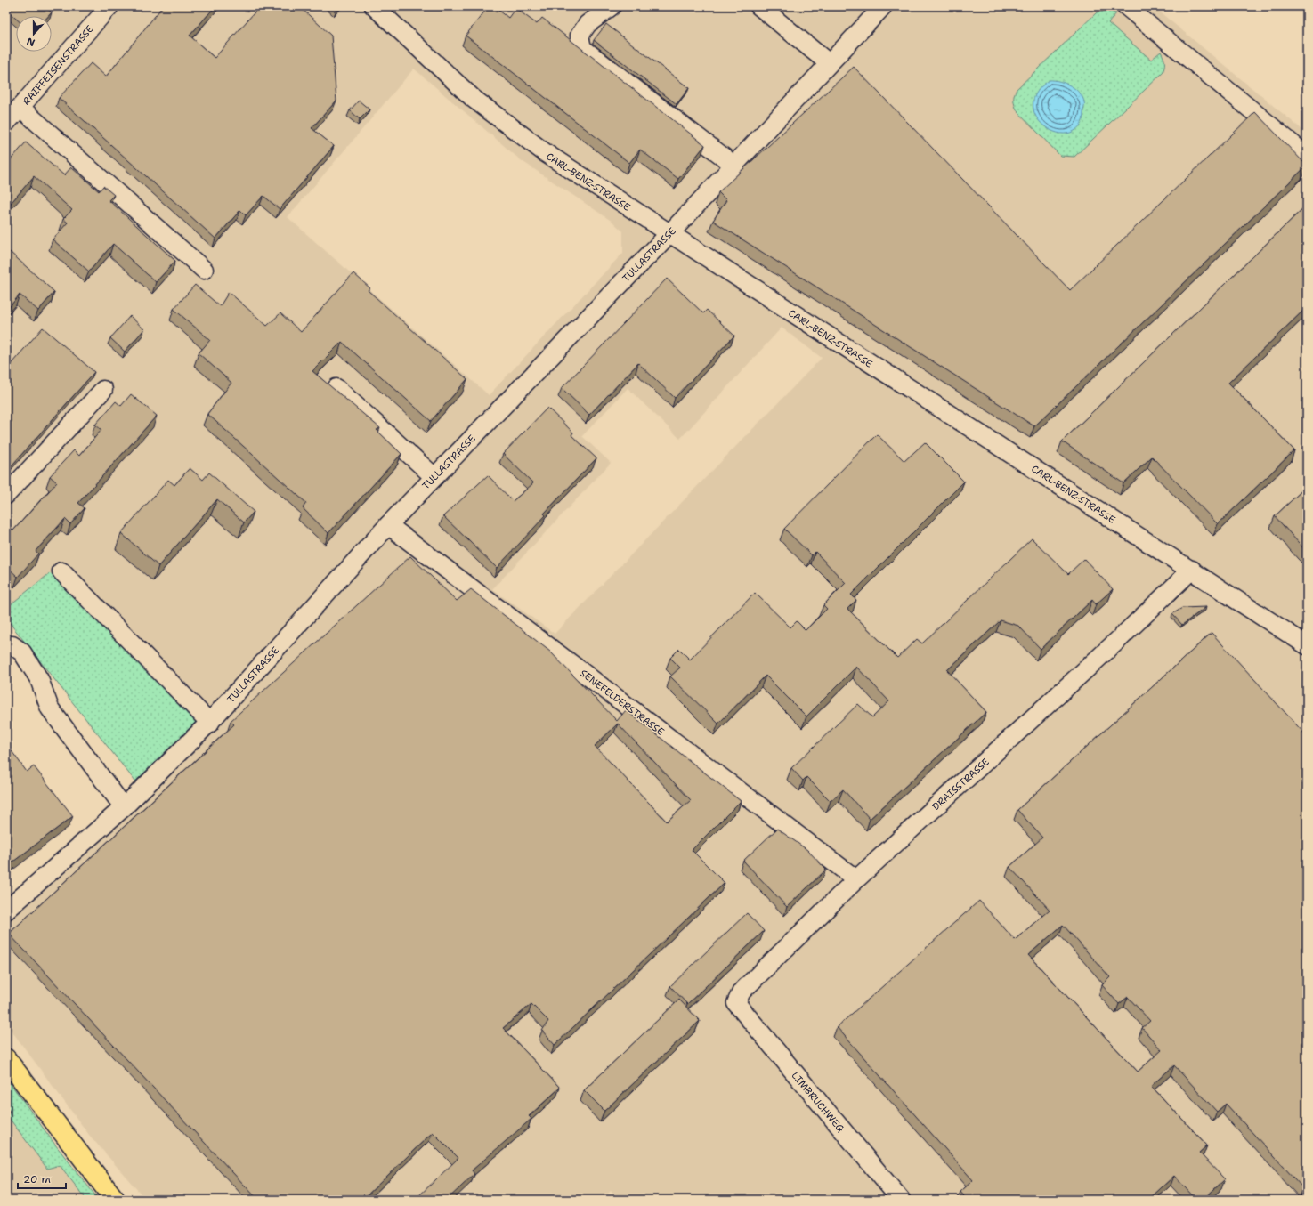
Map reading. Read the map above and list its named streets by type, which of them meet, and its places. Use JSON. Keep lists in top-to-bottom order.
{
  "streets": {
    "street": [
      "RAIFFEISENSTRASSE",
      "CARL-BENZ-STRASSE",
      "TULLASTRASSE",
      "SENEFELDERSTRASSE",
      "DRAISSTRASSE",
      "LIMBRUCHWEG"
    ]
  },
  "crossings": [
    ["CARL-BENZ-STRASSE", "TULLASTRASSE"],
    ["CARL-BENZ-STRASSE", "DRAISSTRASSE"],
    ["TULLASTRASSE", "SENEFELDERSTRASSE"],
    ["SENEFELDERSTRASSE", "DRAISSTRASSE"],
    ["DRAISSTRASSE", "LIMBRUCHWEG"]
  ],
  "scale_bar": "20 m",
  "north": "bottom"
}
